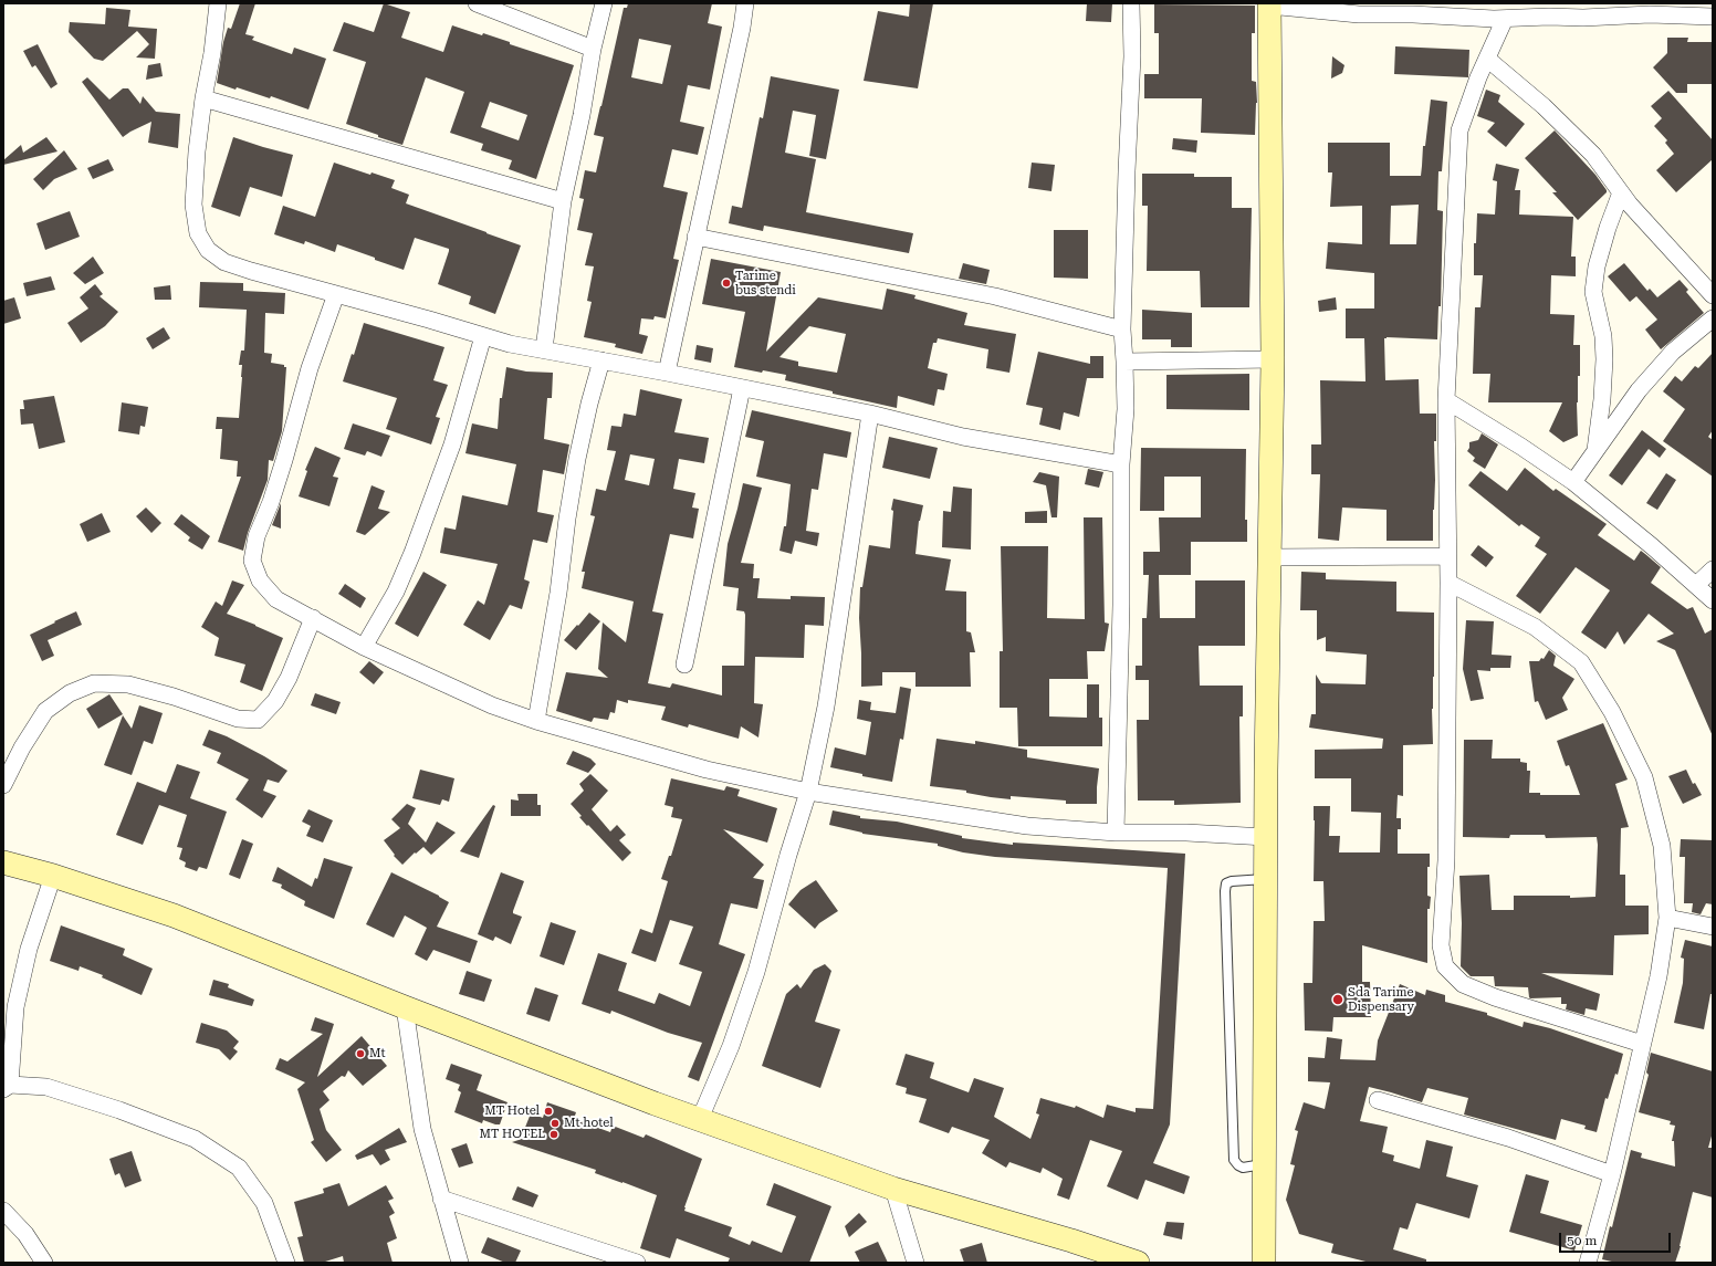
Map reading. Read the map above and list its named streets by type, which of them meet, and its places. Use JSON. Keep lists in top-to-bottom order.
{
  "places": [
    "Tarime bus stendi",
    "Sda Tarime Dispensary",
    "Mt",
    "MT Hotel",
    "Mt hotel",
    "MT HOTEL"
  ],
  "scale_bar": "50 m"
}
